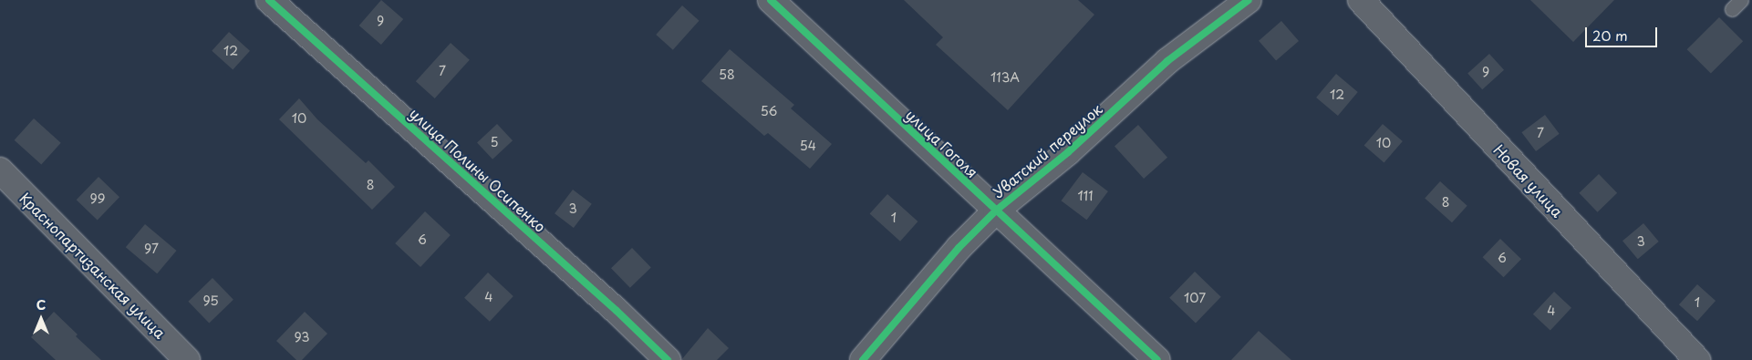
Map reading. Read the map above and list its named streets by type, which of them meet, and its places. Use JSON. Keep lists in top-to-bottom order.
{
  "streets": {
    "street": [
      "улица Гоголя",
      "Уватский переулок",
      "улица Полины Осипенко",
      "Новая улица",
      "Краснопартизанская улица"
    ]
  },
  "crossings": [
    ["улица Гоголя", "Уватский переулок"]
  ],
  "house_numbers": [
    "9",
    "12",
    "7",
    "9",
    "58",
    "113А",
    "12",
    "56",
    "10",
    "7",
    "5",
    "10",
    "54",
    "8",
    "111",
    "99",
    "8",
    "3",
    "1",
    "6",
    "3",
    "97",
    "6",
    "4",
    "107",
    "95",
    "1",
    "4",
    "93"
  ],
  "scale_bar": "20 m",
  "north": "top"
}
